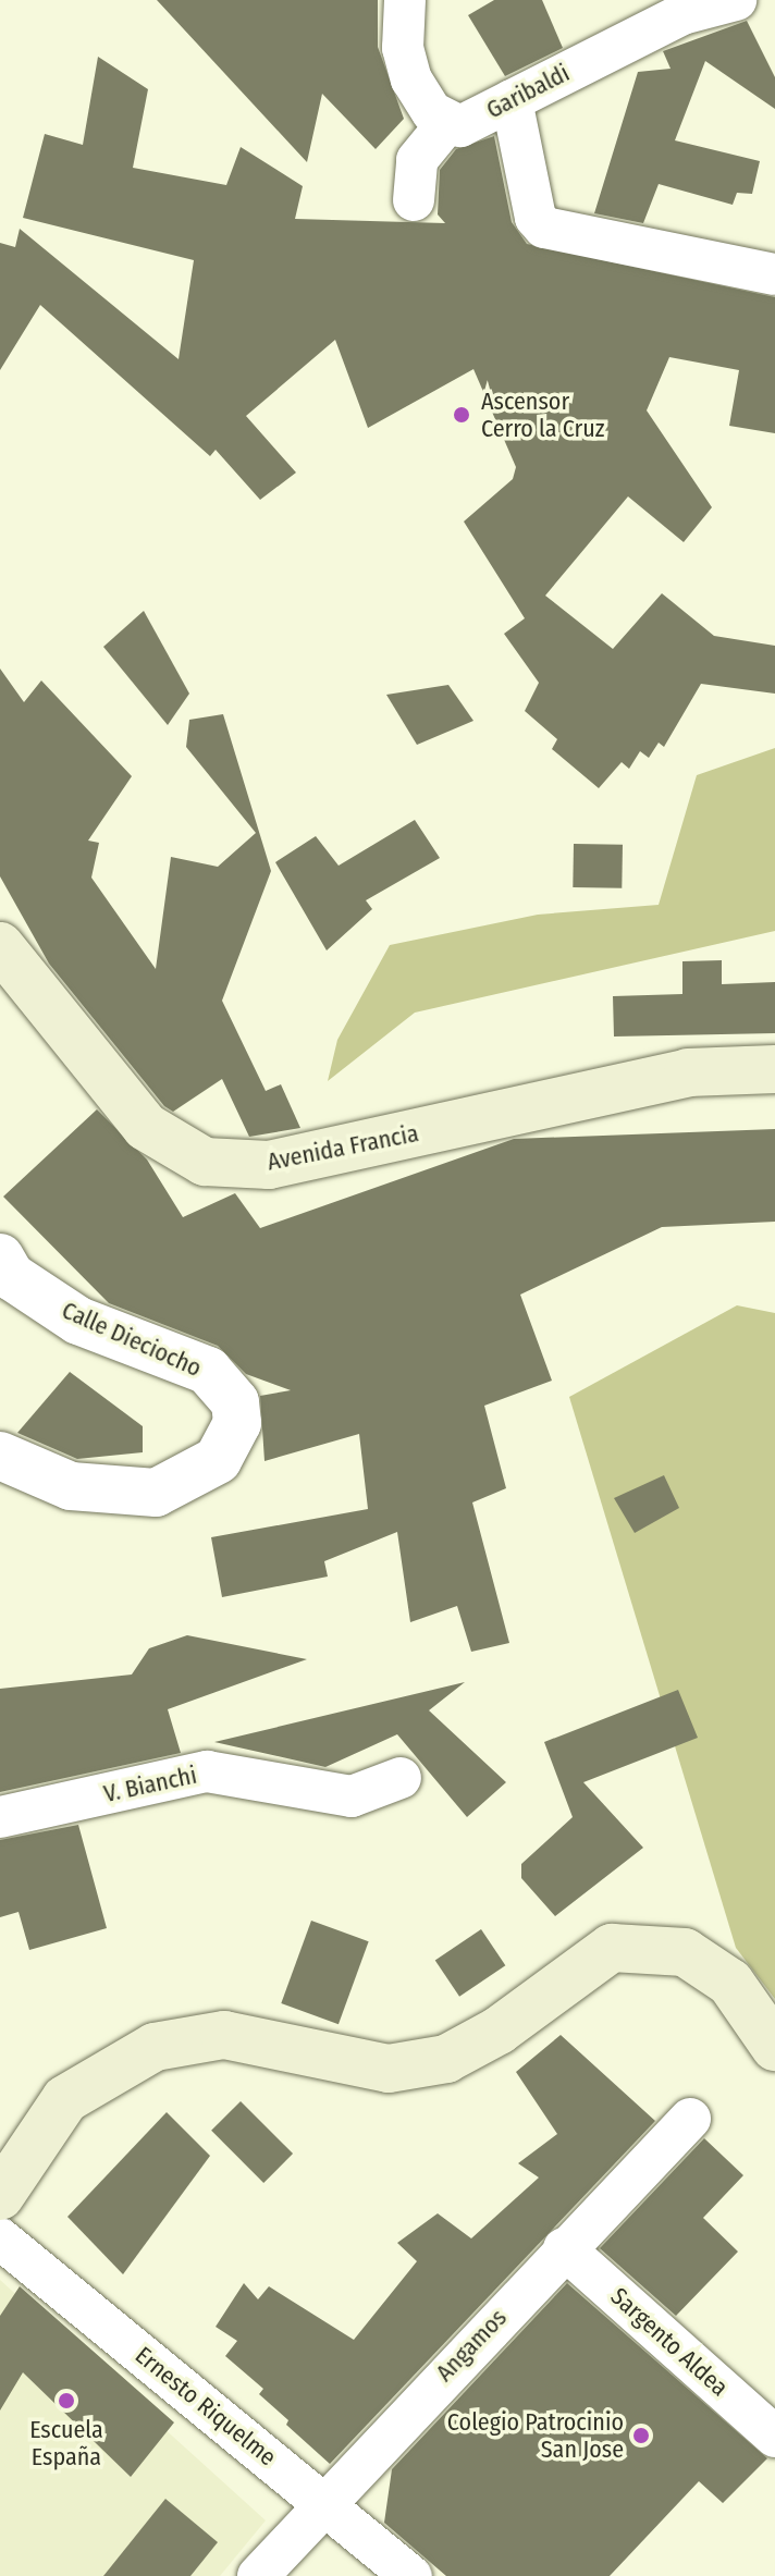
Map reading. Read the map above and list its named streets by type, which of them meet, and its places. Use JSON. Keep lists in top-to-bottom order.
{
  "streets": {
    "main road": ["Avenida Francia"],
    "street": [
      "Garibaldi",
      "Calle Dieciocho",
      "V. Bianchi",
      "Sargento Aldea",
      "Angamos",
      "Ernesto Riquelme"
    ]
  },
  "crossings": [
    ["Sargento Aldea", "Angamos"],
    ["Angamos", "Ernesto Riquelme"]
  ],
  "places": ["Ascensor Cerro la Cruz", "Escuela España", "Colegio Patrocinio San Jose"]
}
